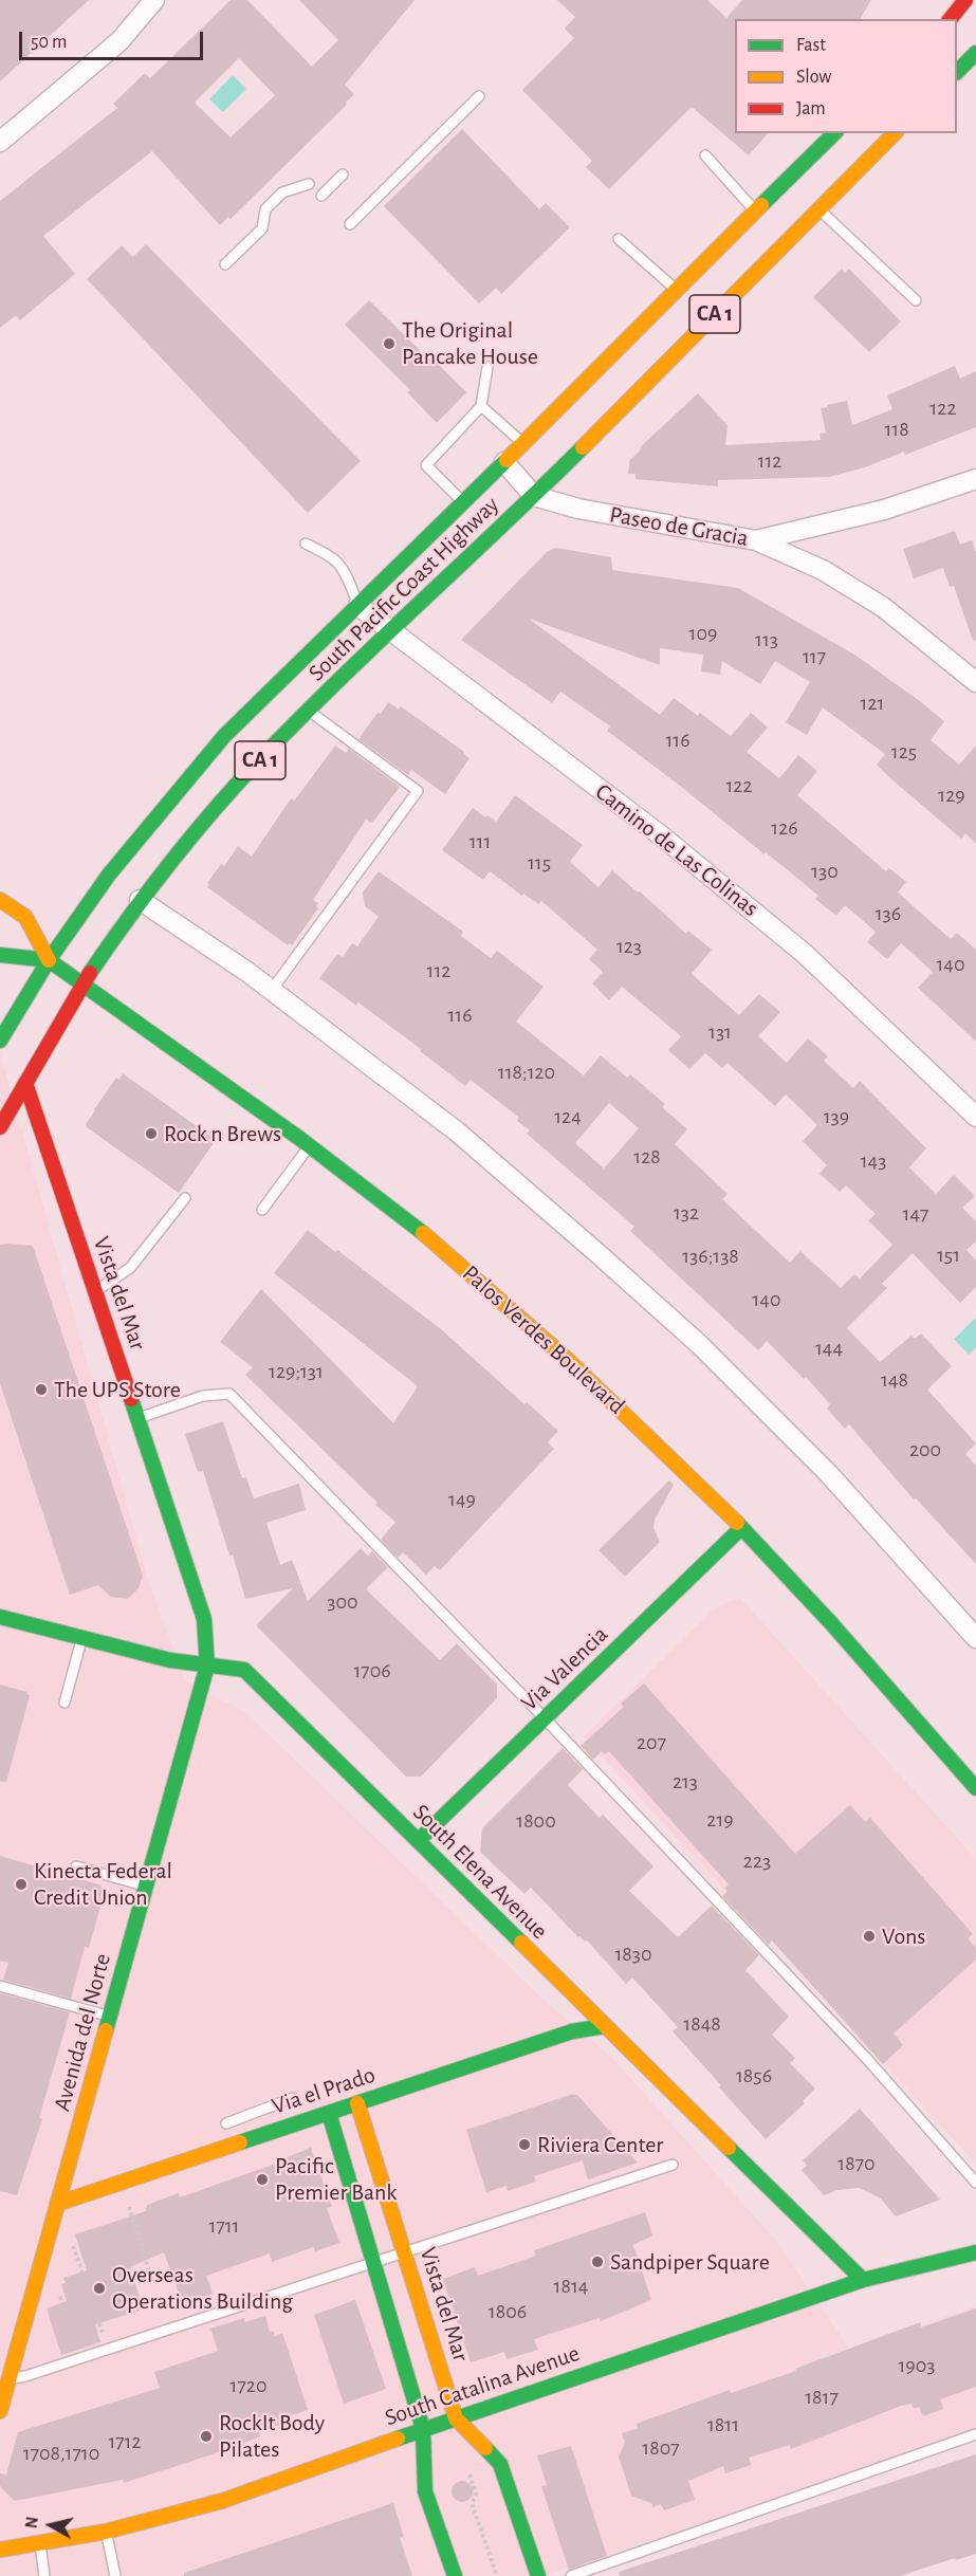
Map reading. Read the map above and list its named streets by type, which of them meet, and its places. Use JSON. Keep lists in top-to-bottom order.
{
  "streets": {
    "main road": [
      "CA 1",
      "South Pacific Coast Highway",
      "Vista del Mar",
      "Palos Verdes Boulevard",
      "Via Valencia",
      "South Elena Avenue",
      "Avenida del Norte",
      "Via el Prado",
      "South Catalina Avenue"
    ],
    "street": ["Paseo de Gracia", "Camino de Las Colinas"]
  },
  "crossings": [
    ["Paseo de Gracia", "South Pacific Coast Highway"],
    ["South Pacific Coast Highway", "Camino de Las Colinas"],
    ["South Pacific Coast Highway", "Vista del Mar"],
    ["South Pacific Coast Highway", "Palos Verdes Boulevard"],
    ["Vista del Mar", "South Elena Avenue"],
    ["Vista del Mar", "Avenida del Norte"],
    ["Vista del Mar", "Via el Prado"],
    ["Vista del Mar", "South Catalina Avenue"],
    ["Palos Verdes Boulevard", "Via Valencia"],
    ["Via Valencia", "South Elena Avenue"],
    ["South Elena Avenue", "Avenida del Norte"],
    ["South Elena Avenue", "Via el Prado"],
    ["South Elena Avenue", "South Catalina Avenue"],
    ["Avenida del Norte", "Via el Prado"]
  ],
  "places": [
    "The Original Pancake House",
    "Rock n Brews",
    "The UPS Store",
    "Kinecta Federal Credit Union",
    "Vons",
    "Riviera Center",
    "Pacific Premier Bank",
    "Sandpiper Square",
    "Overseas Operations Building",
    "RockIt Body Pilates"
  ],
  "house_numbers": [
    "122",
    "118",
    "112",
    "109",
    "113",
    "117",
    "121",
    "116",
    "125",
    "122",
    "129",
    "126",
    "111",
    "115",
    "130",
    "136",
    "123",
    "140",
    "112",
    "116",
    "131",
    "118;120",
    "124",
    "139",
    "128",
    "143",
    "132",
    "147",
    "151",
    "136;138",
    "140",
    "144",
    "129;131",
    "148",
    "200",
    "149",
    "300",
    "1706",
    "207",
    "213",
    "219",
    "1800",
    "223",
    "1830",
    "1848",
    "1856",
    "1870",
    "1711",
    "1814",
    "1806",
    "1903",
    "1720",
    "1817",
    "1811",
    "1712",
    "1807",
    "1708,1710"
  ],
  "legend": ["Fast", "Slow", "Jam"],
  "scale_bar": "50 m",
  "north": "left"
}
